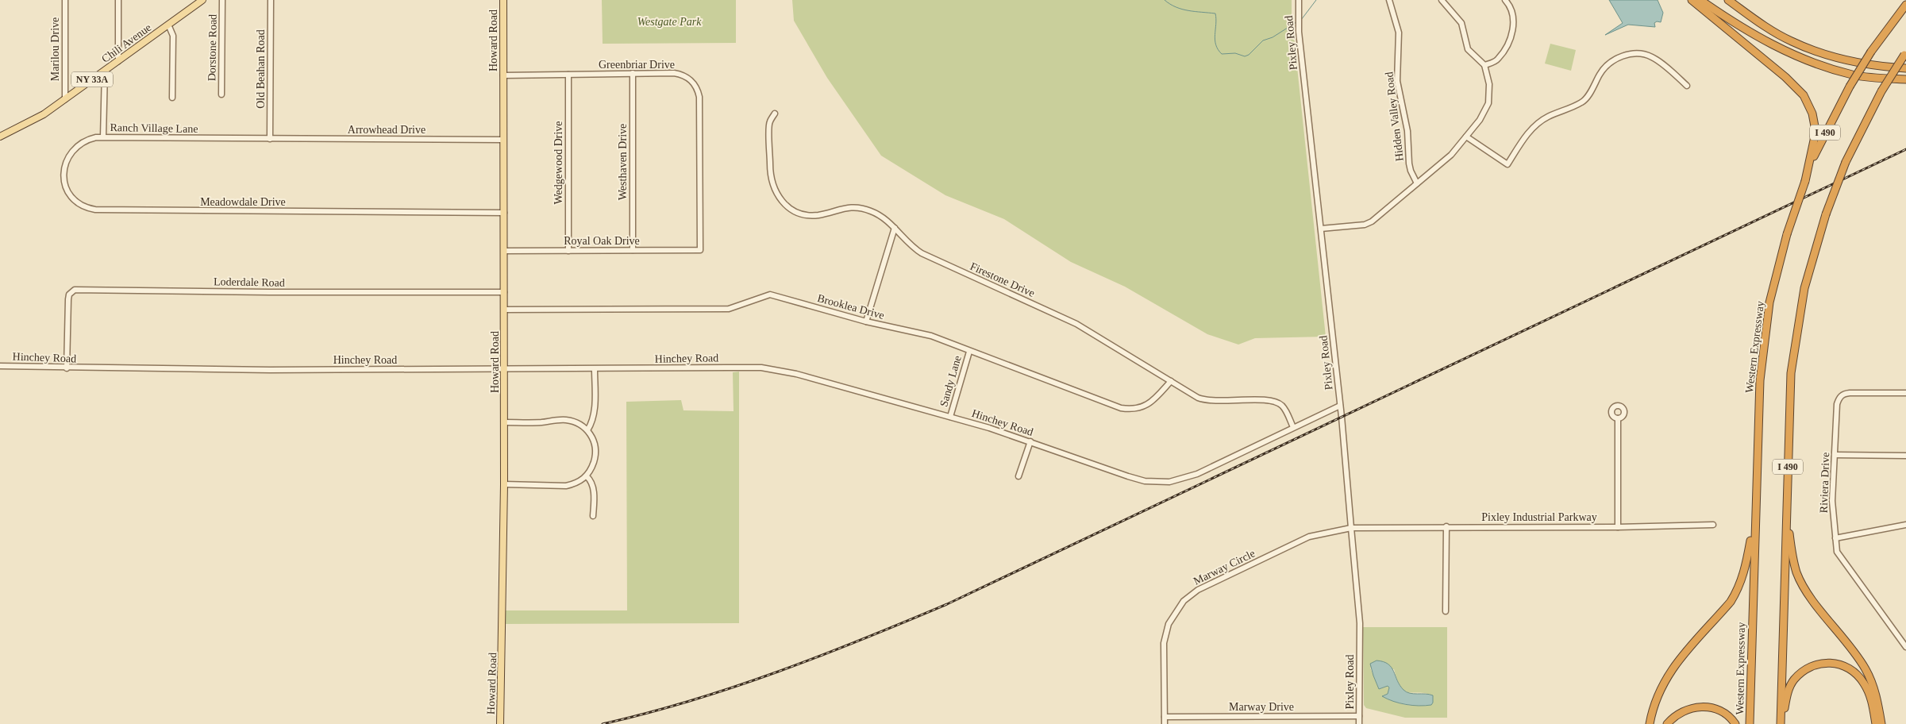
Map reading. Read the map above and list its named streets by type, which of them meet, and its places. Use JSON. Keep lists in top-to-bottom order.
{
  "streets": {
    "highway": ["I 490", "Western Expressway"],
    "main road": ["Howard Road", "Chili Avenue", "NY 33A"],
    "street": [
      "Pixley Road",
      "Dorstone Road",
      "Marilou Drive",
      "Greenbriar Drive",
      "Old Beahan Road",
      "Hidden Valley Road",
      "Ranch Village Lane",
      "Arrowhead Drive",
      "Westhaven Drive",
      "Wedgewood Drive",
      "Meadowdale Drive",
      "Royal Oak Drive",
      "Firestone Drive",
      "Loderdale Road",
      "Brooklea Drive",
      "Hinchey Road",
      "Sandy Lane",
      "Riviera Drive",
      "Pixley Industrial Parkway",
      "Marway Circle",
      "Marway Drive"
    ]
  },
  "crossings": [
    ["Howard Road", "Greenbriar Drive"],
    ["Howard Road", "Arrowhead Drive"],
    ["Howard Road", "Meadowdale Drive"],
    ["Howard Road", "Royal Oak Drive"],
    ["Howard Road", "Loderdale Road"],
    ["Howard Road", "Brooklea Drive"],
    ["Howard Road", "Hinchey Road"],
    ["Chili Avenue", "Marilou Drive"],
    ["Chili Avenue", "Ranch Village Lane"],
    ["Pixley Road", "Hinchey Road"],
    ["Pixley Road", "Pixley Industrial Parkway"],
    ["Pixley Road", "Marway Circle"],
    ["Pixley Road", "Marway Drive"],
    ["Greenbriar Drive", "Westhaven Drive"],
    ["Greenbriar Drive", "Wedgewood Drive"],
    ["Greenbriar Drive", "Royal Oak Drive"],
    ["Old Beahan Road", "Ranch Village Lane"],
    ["Old Beahan Road", "Arrowhead Drive"],
    ["Ranch Village Lane", "Arrowhead Drive"],
    ["Ranch Village Lane", "Meadowdale Drive"],
    ["Westhaven Drive", "Royal Oak Drive"],
    ["Wedgewood Drive", "Royal Oak Drive"],
    ["Firestone Drive", "Brooklea Drive"],
    ["Firestone Drive", "Hinchey Road"],
    ["Loderdale Road", "Hinchey Road"],
    ["Brooklea Drive", "Sandy Lane"],
    ["Hinchey Road", "Sandy Lane"],
    ["Pixley Industrial Parkway", "Marway Circle"],
    ["Marway Circle", "Marway Drive"]
  ],
  "parks": ["Westgate Park"]
}
